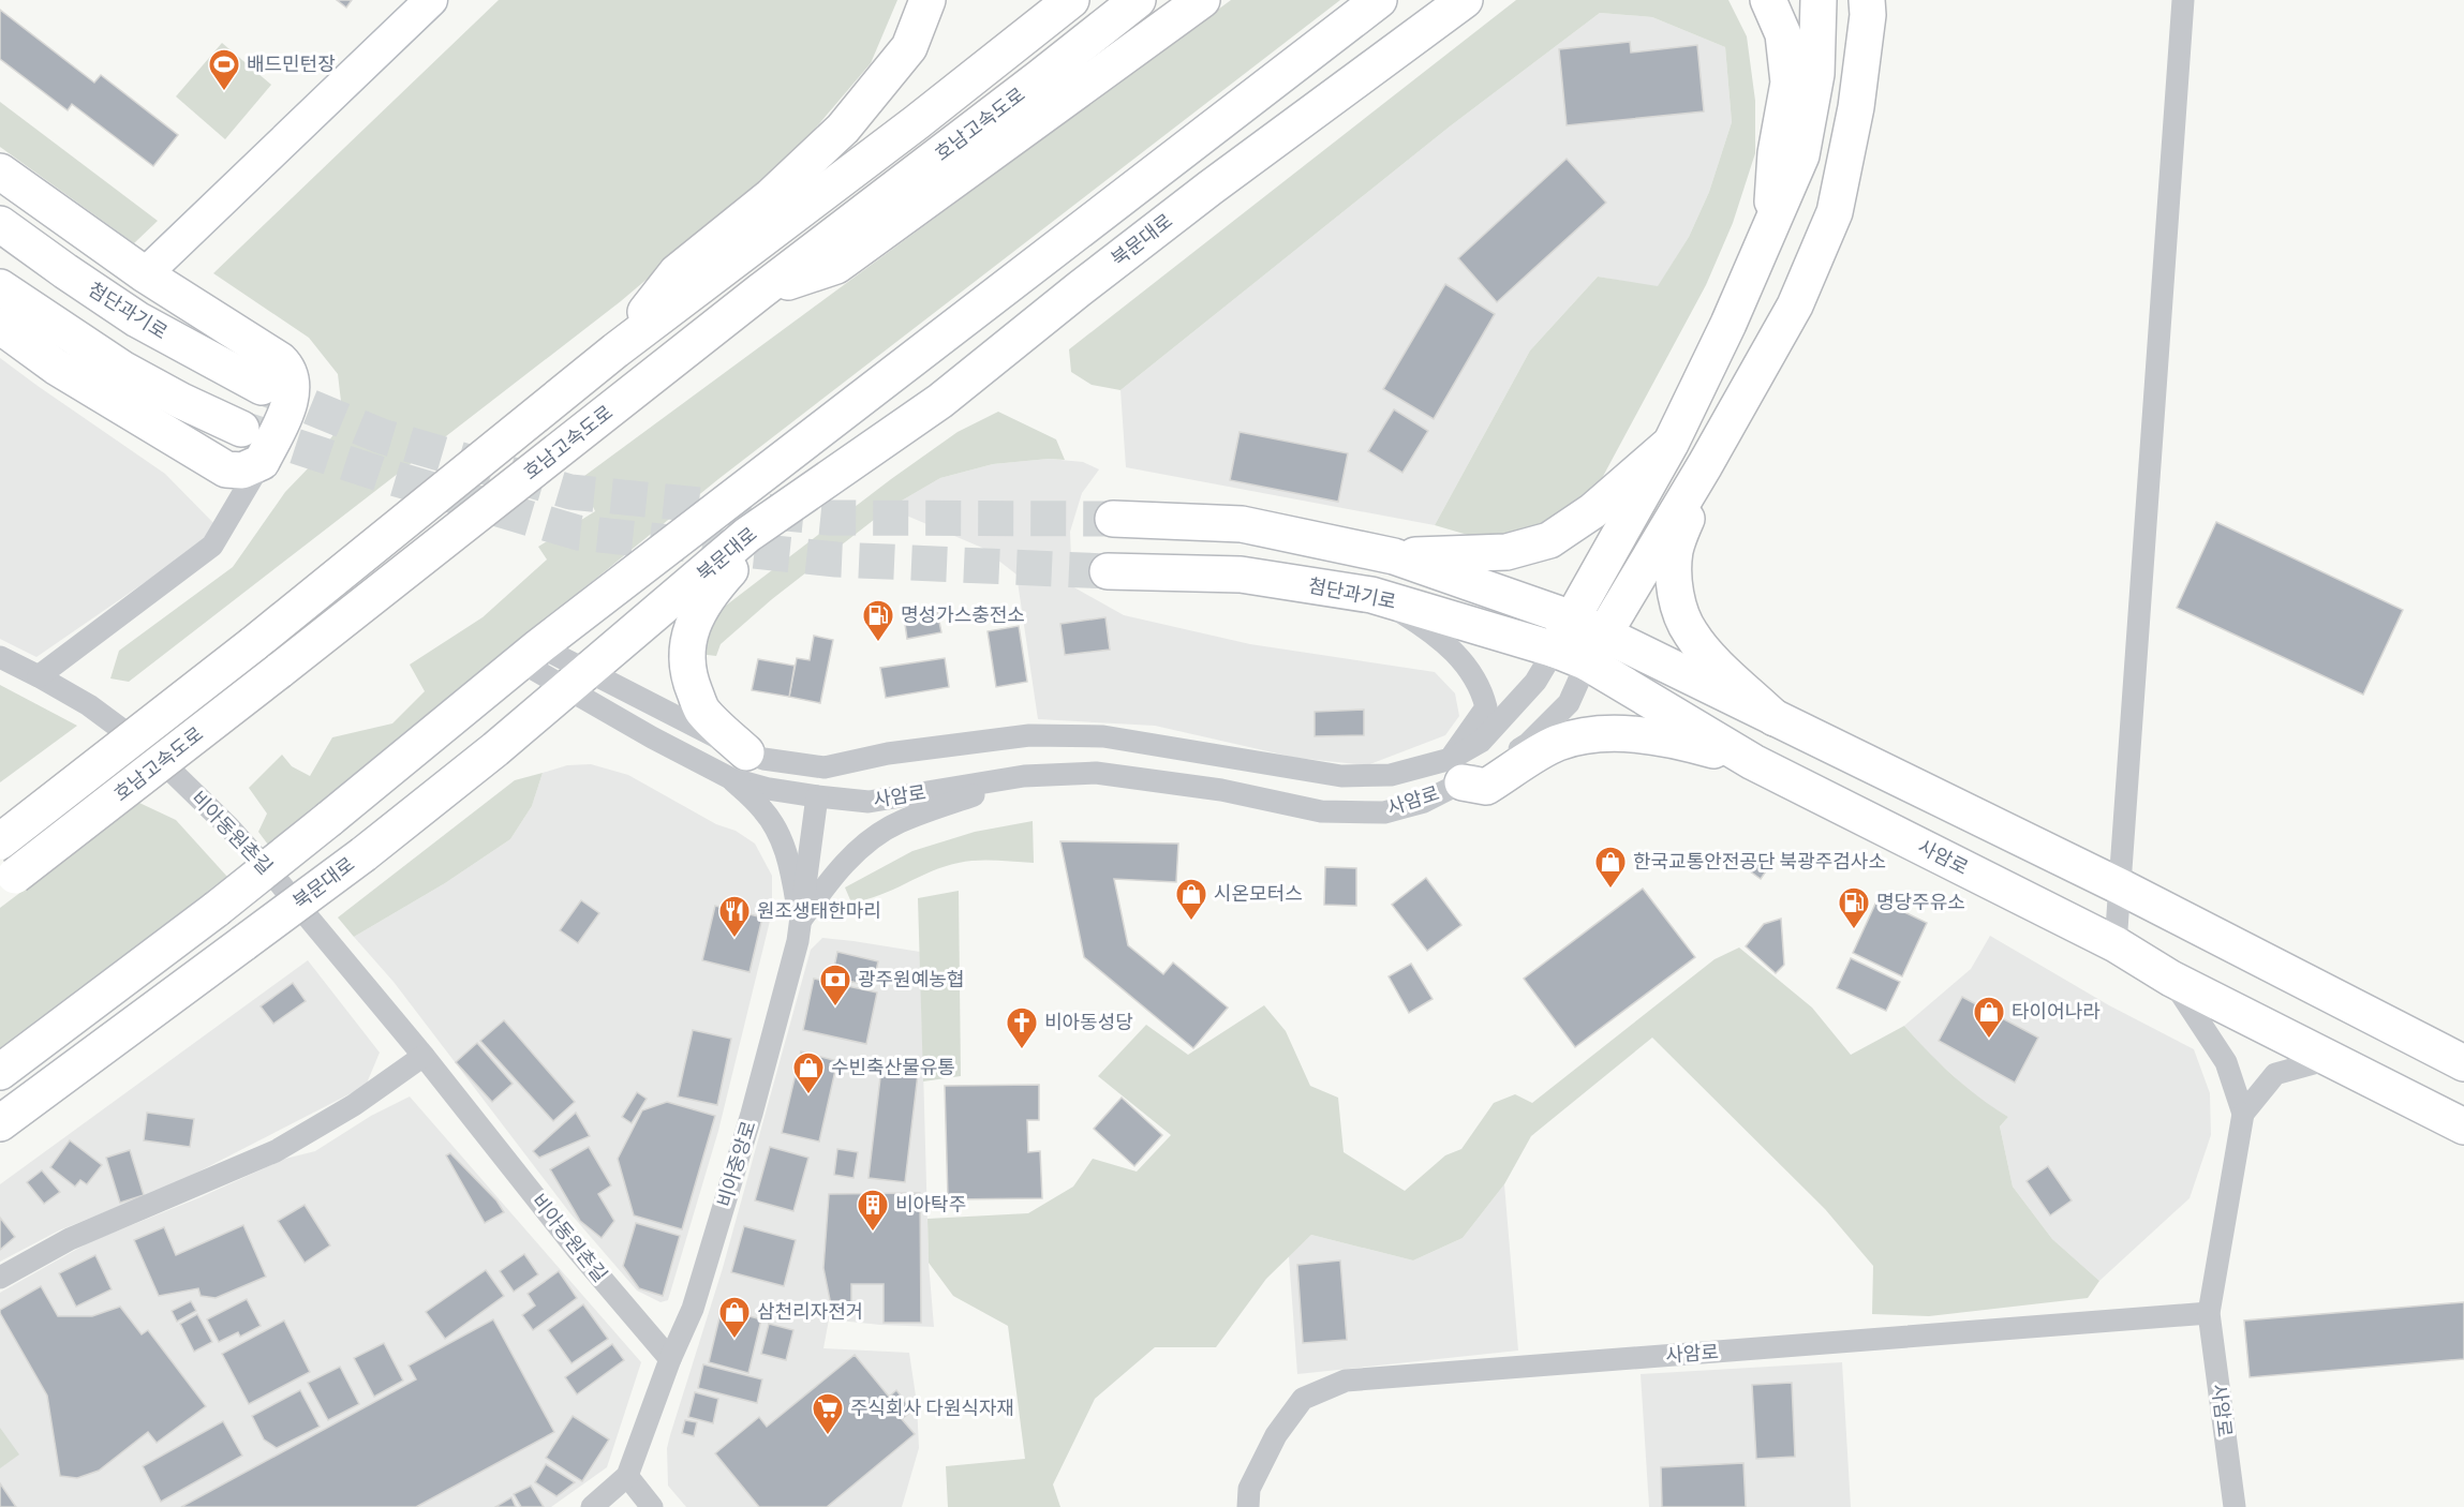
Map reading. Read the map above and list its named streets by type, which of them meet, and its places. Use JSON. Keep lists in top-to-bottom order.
{
  "streets": {
    "main road": [
      "호남고속도로",
      "북문대로",
      "첨단과기로",
      "사암로"
    ],
    "street": ["비아동원촌길", "비아중앙로"]
  },
  "crossings": [
    ["북문대로", "사암로"],
    ["첨단과기로", "사암로"],
    ["사암로", "비아중앙로"],
    ["비아동원촌길", "비아중앙로"]
  ],
  "places": {
    "sports": ["배드민턴장"],
    "fuel station": ["명성가스충전소", "명당주유소"],
    "shop": [
      "한국교통안전공단 북광주검사소",
      "시온모터스",
      "타이어나라",
      "수빈축산물유통",
      "삼천리자전거"
    ],
    "restaurant": ["원조생태한마리"],
    "bank": ["광주원예농협"],
    "church": ["비아동성당"],
    "building": ["비아탁주"],
    "supermarket": ["주식회사 다원식자재"]
  }
}
